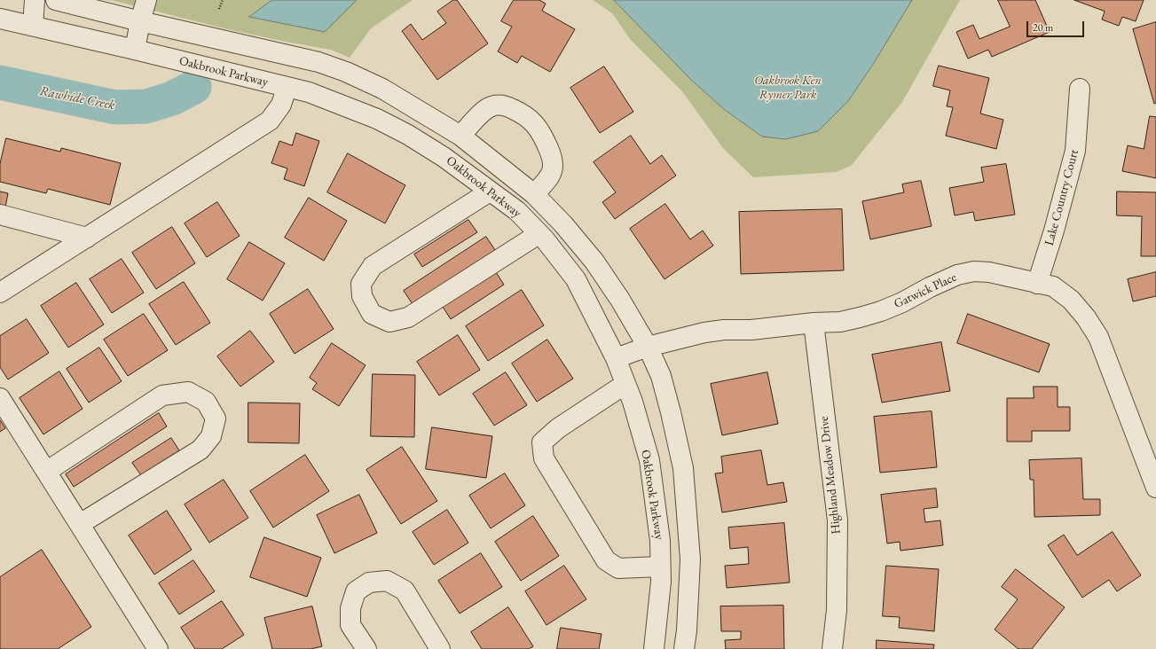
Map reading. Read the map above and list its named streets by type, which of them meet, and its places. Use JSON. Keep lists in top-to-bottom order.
{
  "streets": {
    "street": [
      "Oakbrook Parkway",
      "Lake Country Court",
      "Gatwick Place",
      "Highland Meadow Drive"
    ]
  },
  "crossings": [
    ["Oakbrook Parkway", "Gatwick Place"],
    ["Lake Country Court", "Gatwick Place"],
    ["Gatwick Place", "Highland Meadow Drive"]
  ],
  "water": ["Rawhide Creek"],
  "parks": ["Oakbrook Ken Rymer Park"],
  "scale_bar": "20 m"
}
